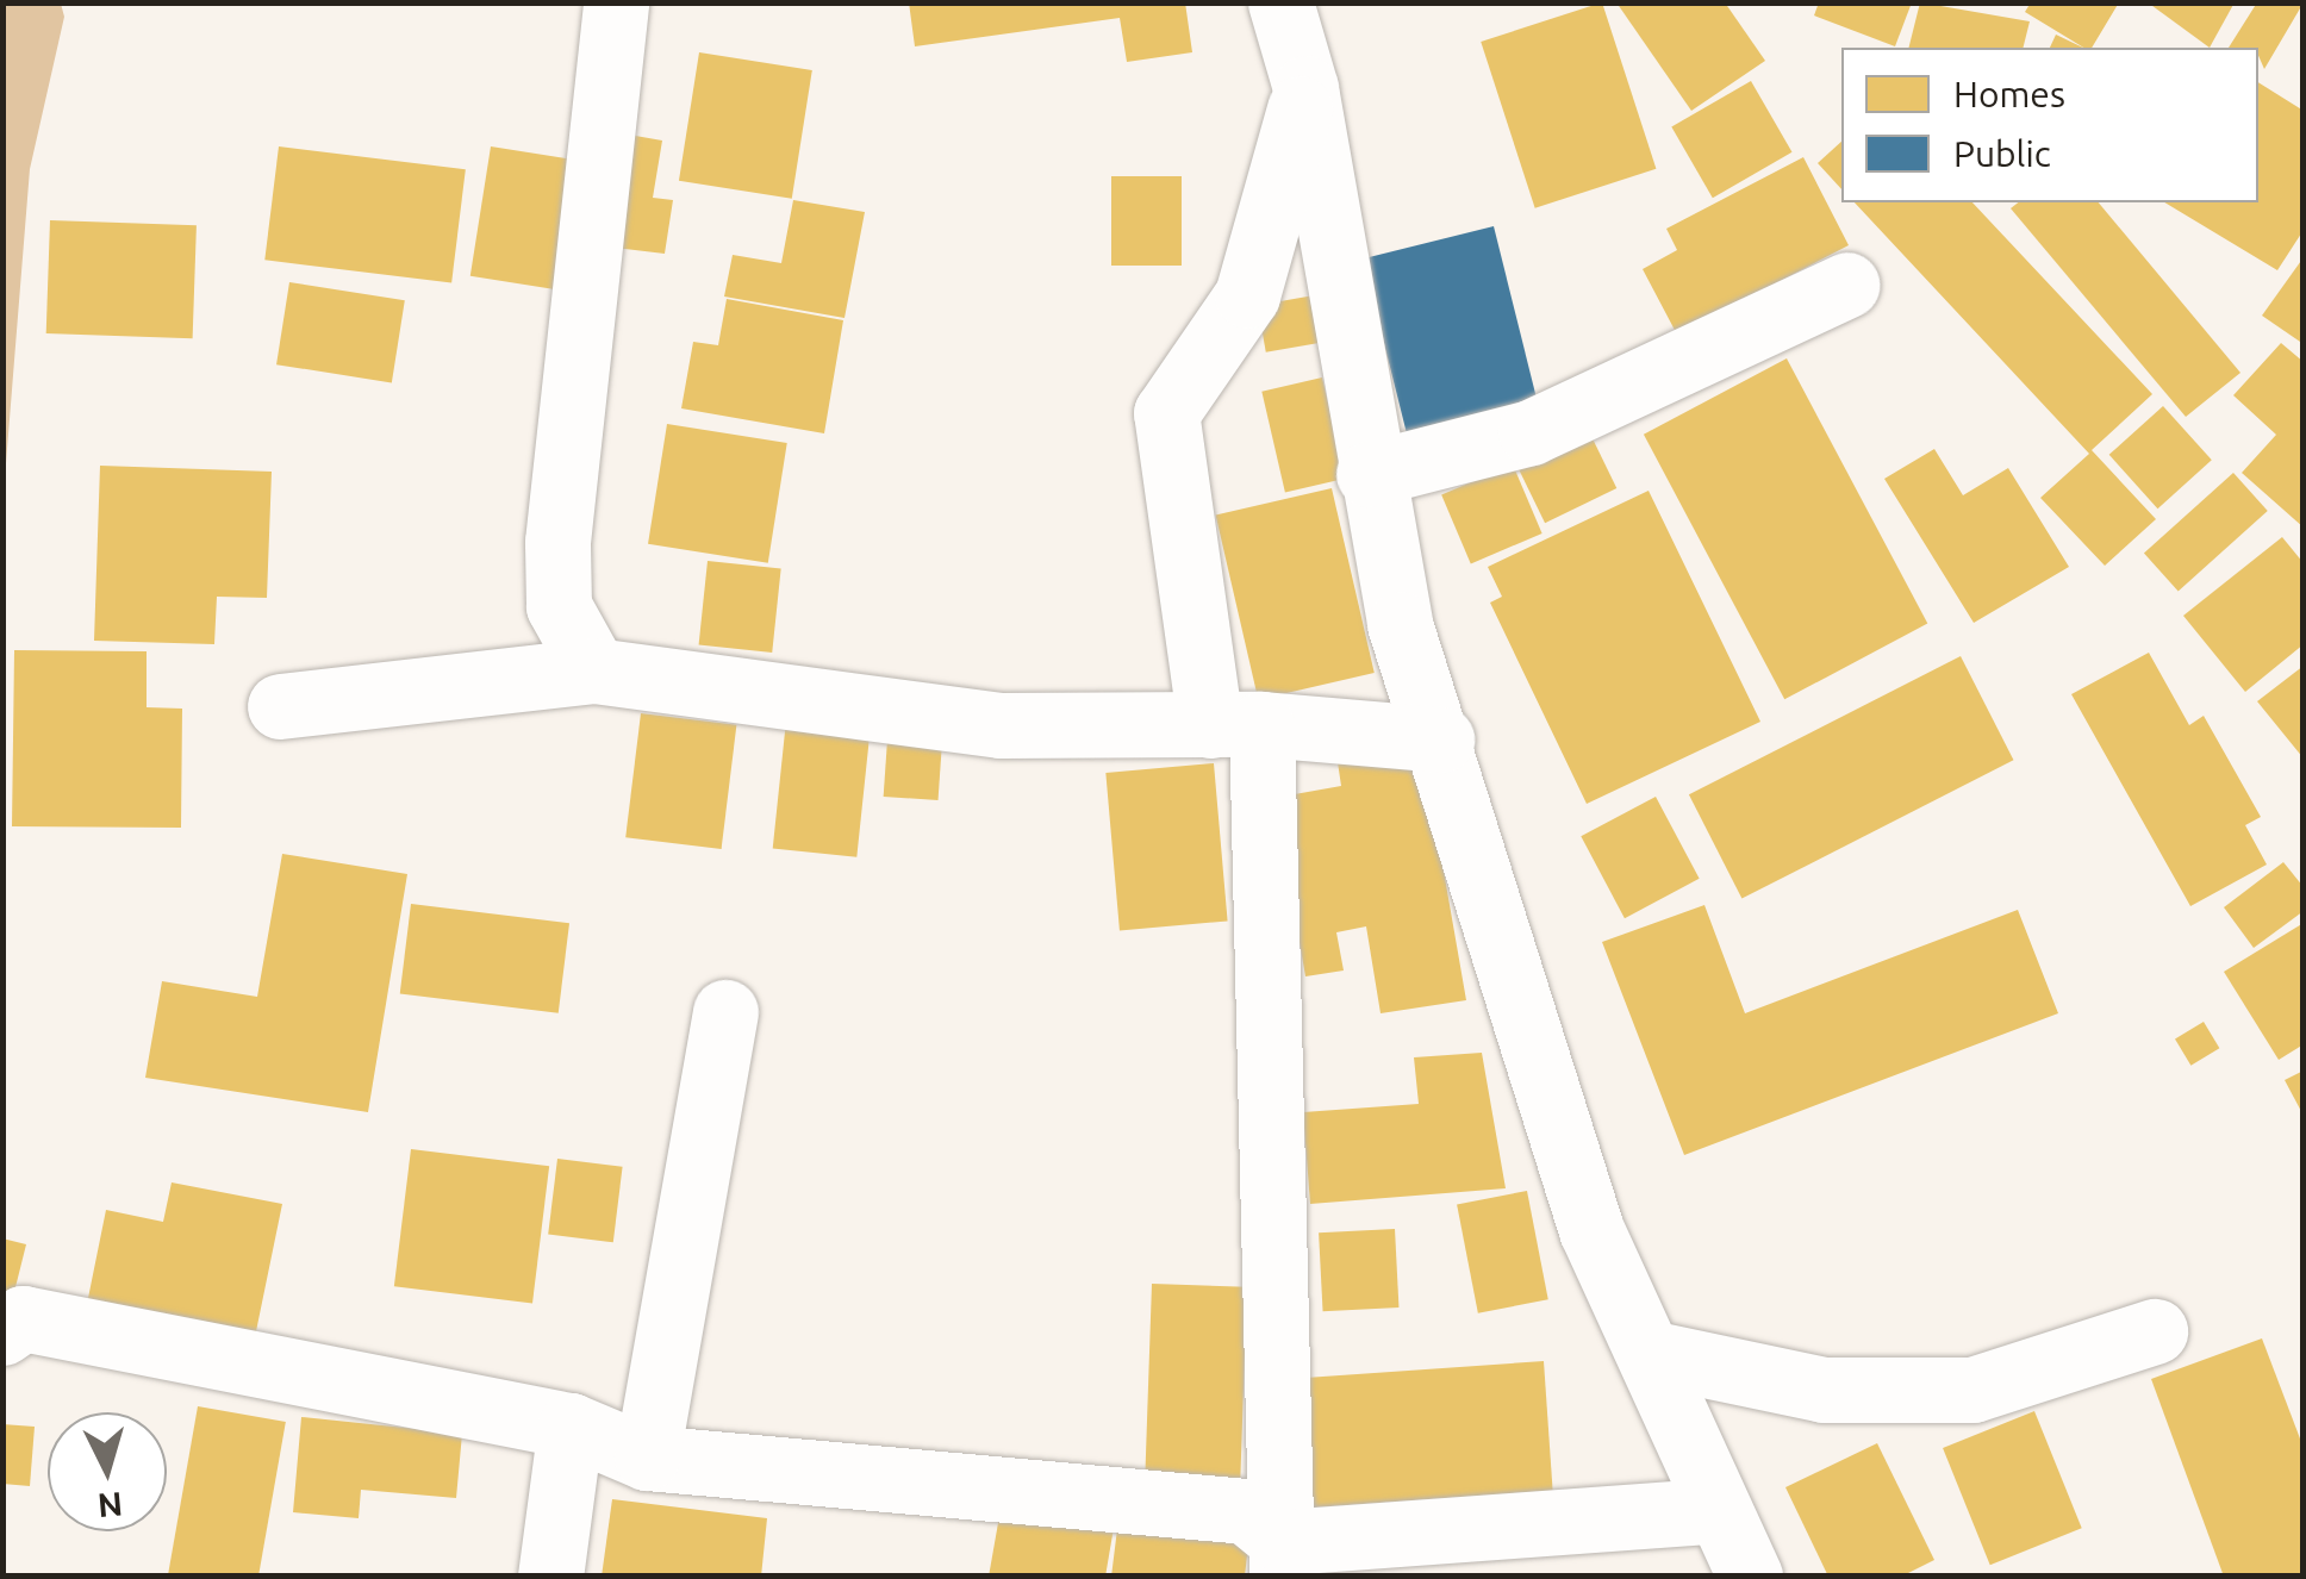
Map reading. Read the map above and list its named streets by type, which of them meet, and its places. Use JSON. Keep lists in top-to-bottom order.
{
  "legend": ["Homes", "Public"],
  "north": "bottom"
}
